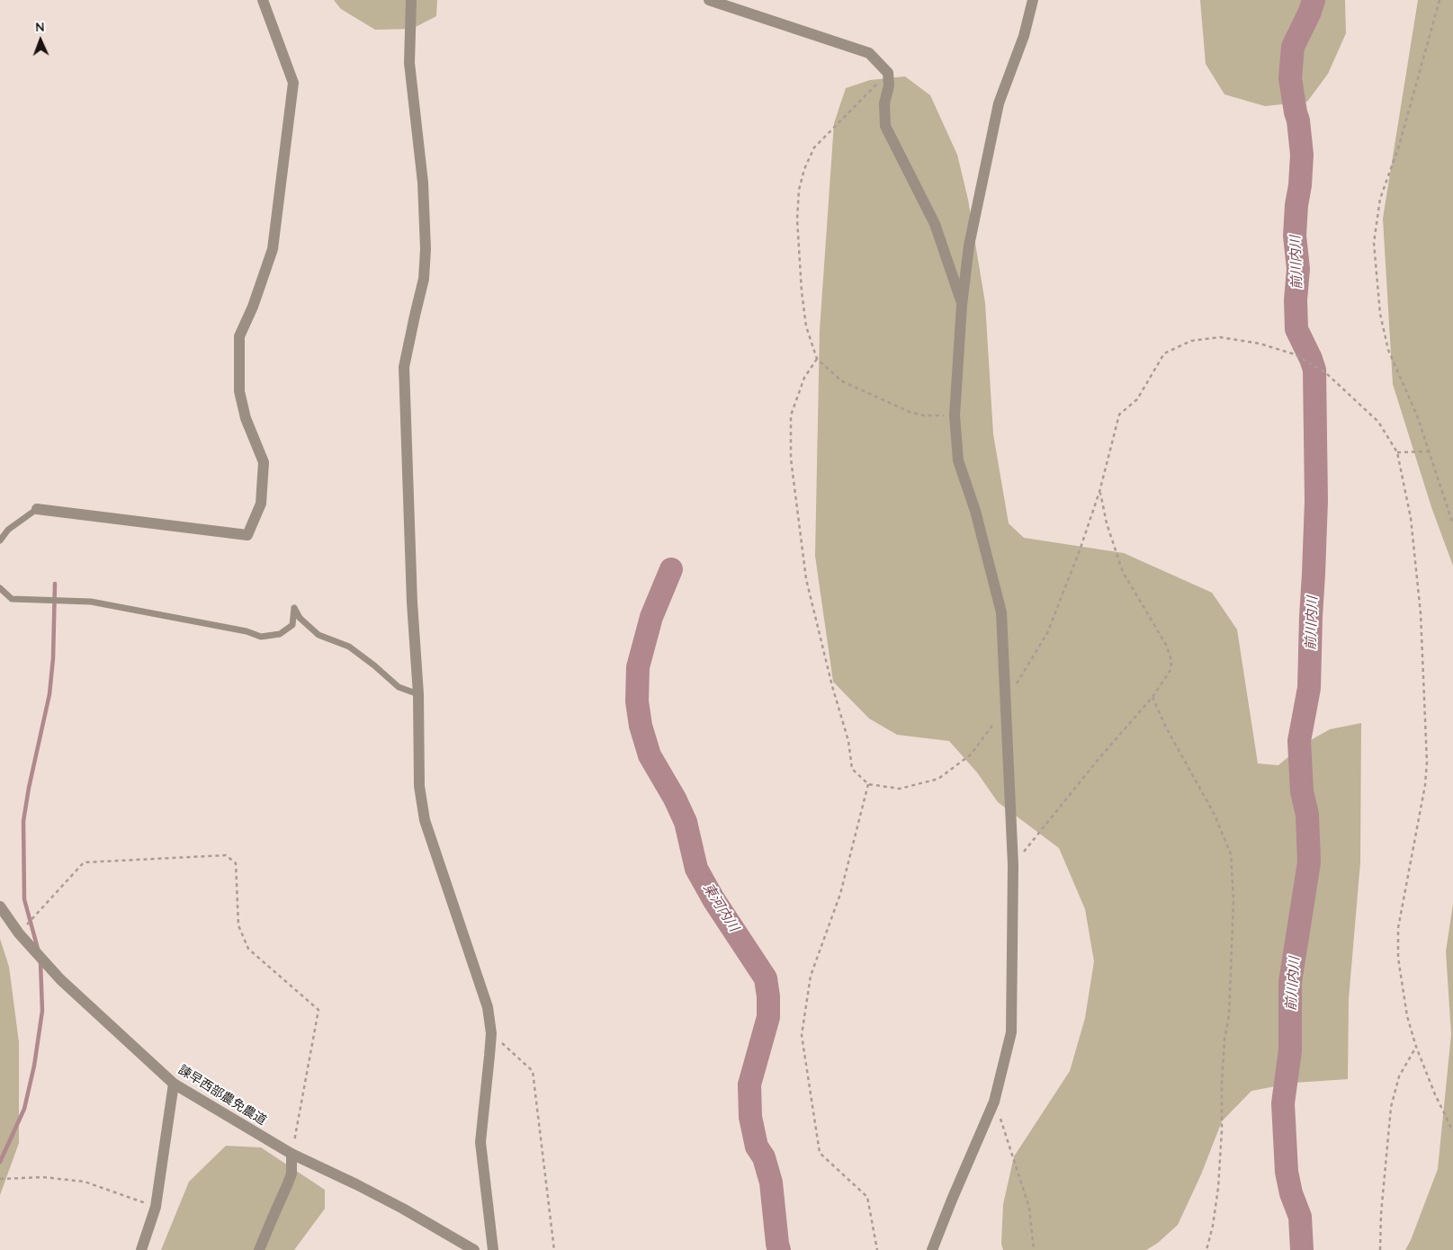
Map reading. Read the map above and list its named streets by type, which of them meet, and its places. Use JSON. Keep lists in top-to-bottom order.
{
  "streets": {
    "street": ["諫早西部農免農道"]
  },
  "water": ["前川内川", "東河内川"],
  "north": "top"
}
